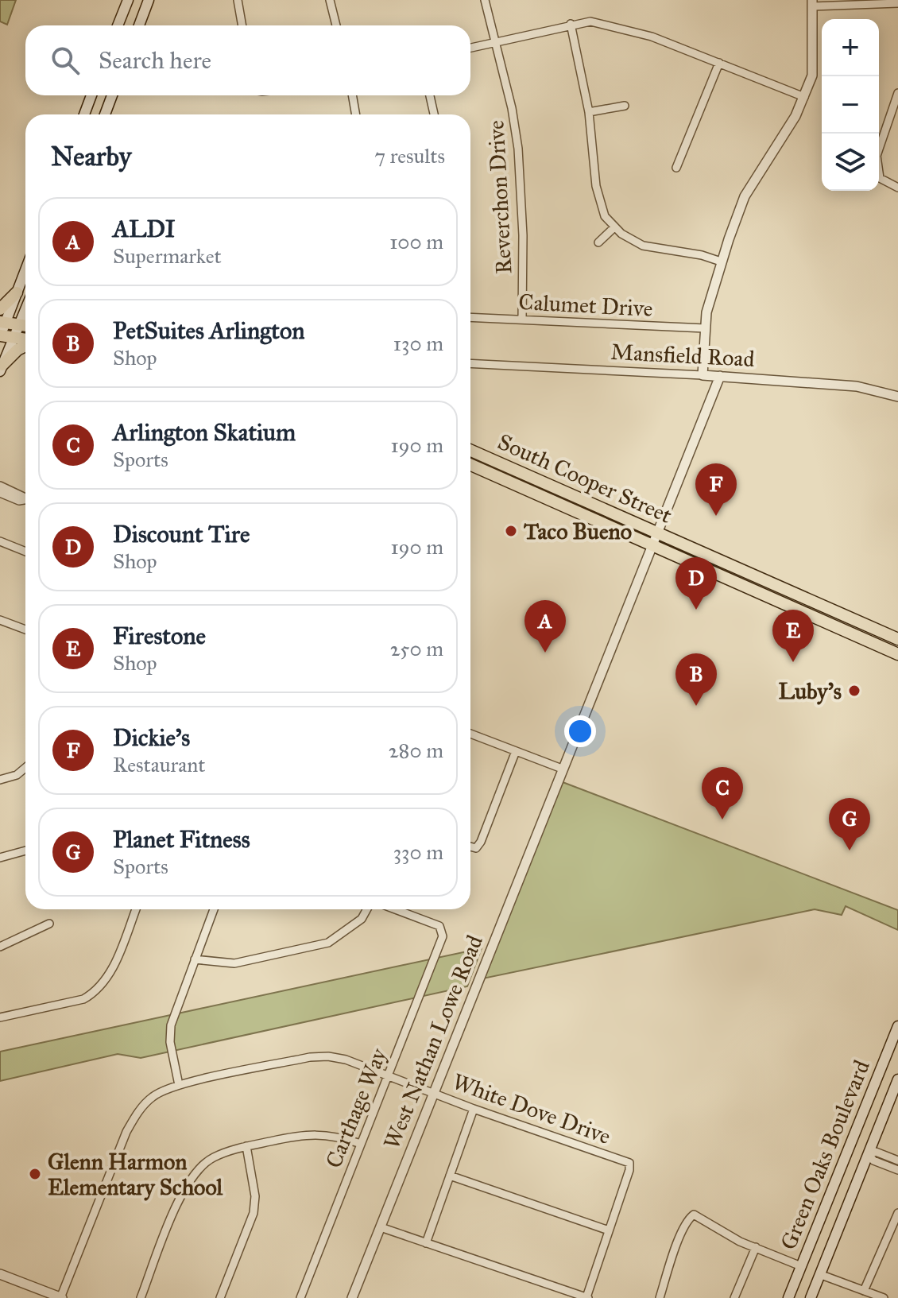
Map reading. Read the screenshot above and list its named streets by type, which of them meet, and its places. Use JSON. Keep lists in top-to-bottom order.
{
  "streets": {
    "main road": ["South Cooper Street", "Green Oaks Boulevard"],
    "street": [
      "Reverchon Drive",
      "Calumet Drive",
      "Mansfield Road",
      "West Nathan Lowe Road",
      "Carthage Way",
      "White Dove Drive"
    ]
  },
  "crossings": [
    ["Reverchon Drive", "Calumet Drive"],
    ["Mansfield Road", "West Nathan Lowe Road"],
    ["South Cooper Street", "West Nathan Lowe Road"],
    ["West Nathan Lowe Road", "White Dove Drive"],
    ["Carthage Way", "White Dove Drive"]
  ],
  "places": ["Taco Bueno", "Luby's", "Glenn Harmon Elementary School"],
  "page": {
    "map_buttons": ["+", "−"],
    "search": "Search here",
    "heading": ["Nearby", "7 results"],
    "list": [
      {
        "mark": "A",
        "name": "ALDI",
        "note": "Supermarket",
        "value": "100 m"
      },
      {
        "mark": "B",
        "name": "PetSuites Arlington",
        "note": "Shop",
        "value": "130 m"
      },
      {
        "mark": "C",
        "name": "Arlington Skatium",
        "note": "Sports",
        "value": "190 m"
      },
      {
        "mark": "D",
        "name": "Discount Tire",
        "note": "Shop",
        "value": "190 m"
      },
      {
        "mark": "E",
        "name": "Firestone",
        "note": "Shop",
        "value": "250 m"
      },
      {
        "mark": "F",
        "name": "Dickie's",
        "note": "Restaurant",
        "value": "280 m"
      },
      {
        "mark": "G",
        "name": "Planet Fitness",
        "note": "Sports",
        "value": "330 m"
      }
    ],
    "pins": [
      "F",
      "D",
      "A",
      "E",
      "B",
      "C",
      "G"
    ]
  }
}
